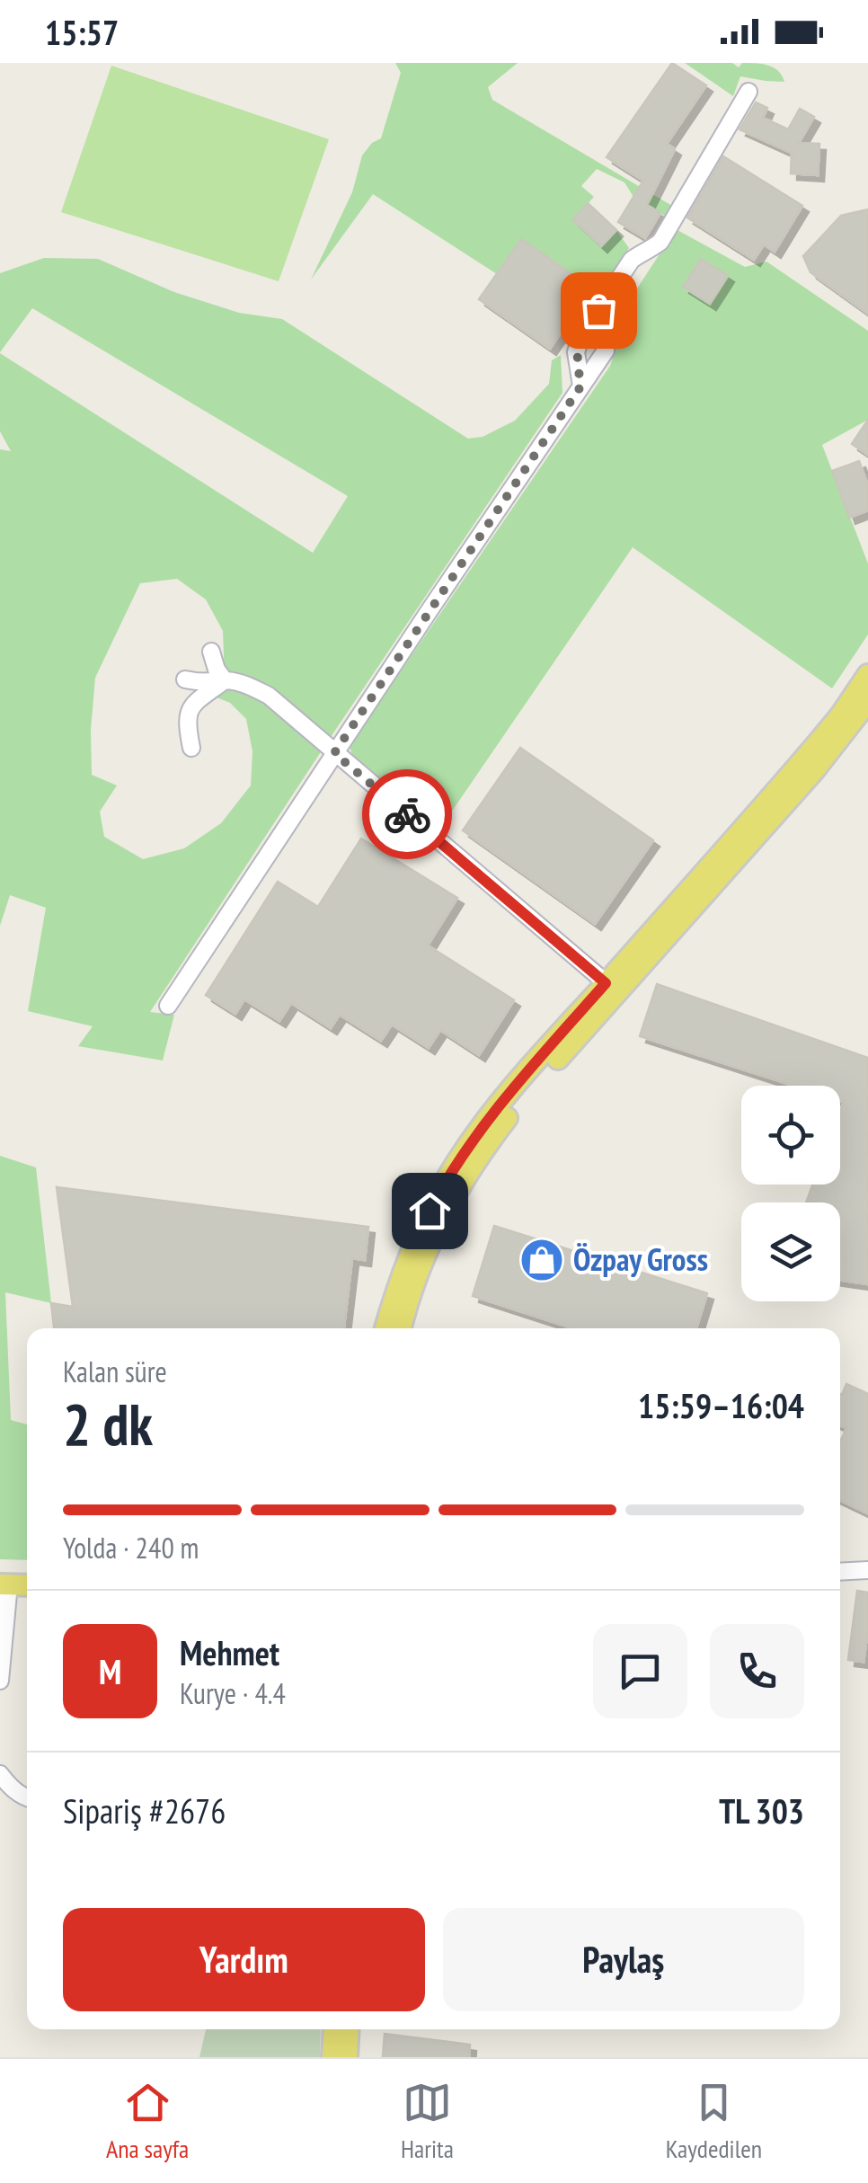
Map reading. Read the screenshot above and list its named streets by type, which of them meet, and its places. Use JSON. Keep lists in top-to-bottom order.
{
  "places": {
    "shop": ["Özpay Gross"]
  },
  "page": {
    "status": "15:57",
    "heading": ["2 dk", "Kalan süre", "15:59–16:04"],
    "panel": [
      "Mehmet",
      "Kurye · 4.4",
      "Sipariş #2676",
      "TL 303"
    ],
    "bar": "Yolda · 240 m",
    "round": "M",
    "buttons": ["Yardım", "Paylaş"],
    "tabs": ["Ana sayfa", "Harita", "Kaydedilen"]
  }
}
